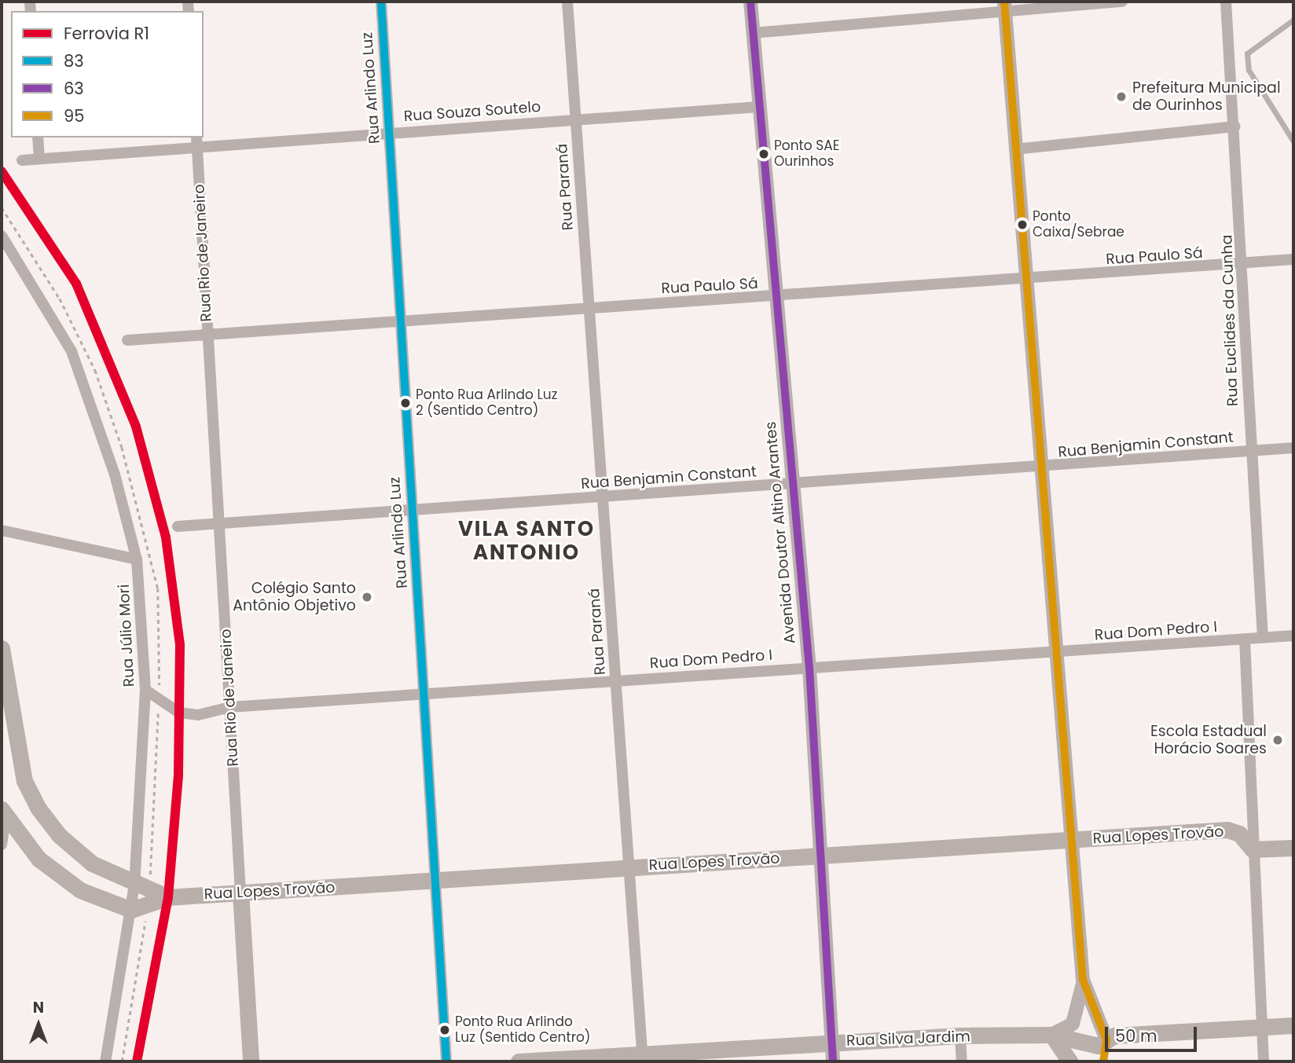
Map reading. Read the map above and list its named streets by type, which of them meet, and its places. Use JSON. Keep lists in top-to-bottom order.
{
  "streets": {
    "main road": ["Rua Rio de Janeiro", "Rua Lopes Trovão", "Rua Silva Jardim"],
    "street": [
      "Rua Arlindo Luz",
      "Rua Souza Soutelo",
      "Rua Paraná",
      "Rua Paulo Sá",
      "Rua Euclides da Cunha",
      "Rua Benjamin Constant",
      "Avenida Doutor Altino Arantes",
      "Rua Dom Pedro I",
      "Rua Júlio Mori"
    ]
  },
  "crossings": [
    ["Rua Arlindo Luz", "Rua Souza Soutelo"],
    ["Rua Arlindo Luz", "Rua Paulo Sá"],
    ["Rua Arlindo Luz", "Rua Benjamin Constant"],
    ["Rua Arlindo Luz", "Rua Dom Pedro I"],
    ["Rua Arlindo Luz", "Rua Lopes Trovão"],
    ["Rua Souza Soutelo", "Rua Paraná"],
    ["Rua Souza Soutelo", "Rua Rio de Janeiro"],
    ["Rua Souza Soutelo", "Avenida Doutor Altino Arantes"],
    ["Rua Paraná", "Rua Paulo Sá"],
    ["Rua Paraná", "Rua Benjamin Constant"],
    ["Rua Paraná", "Rua Dom Pedro I"],
    ["Rua Paraná", "Rua Lopes Trovão"],
    ["Rua Paraná", "Rua Silva Jardim"],
    ["Rua Rio de Janeiro", "Rua Paulo Sá"],
    ["Rua Rio de Janeiro", "Rua Benjamin Constant"],
    ["Rua Rio de Janeiro", "Rua Dom Pedro I"],
    ["Rua Rio de Janeiro", "Rua Lopes Trovão"],
    ["Rua Paulo Sá", "Rua Euclides da Cunha"],
    ["Rua Paulo Sá", "Avenida Doutor Altino Arantes"],
    ["Rua Euclides da Cunha", "Rua Benjamin Constant"],
    ["Rua Euclides da Cunha", "Rua Dom Pedro I"],
    ["Rua Benjamin Constant", "Avenida Doutor Altino Arantes"],
    ["Avenida Doutor Altino Arantes", "Rua Dom Pedro I"],
    ["Avenida Doutor Altino Arantes", "Rua Lopes Trovão"],
    ["Avenida Doutor Altino Arantes", "Rua Silva Jardim"],
    ["Rua Dom Pedro I", "Rua Júlio Mori"],
    ["Rua Júlio Mori", "Rua Lopes Trovão"]
  ],
  "districts": ["VILA SANTO ANTONIO"],
  "places": [
    "Prefeitura Municipal de Ourinhos",
    "Ponto SAE Ourinhos",
    "Ponto Caixa/Sebrae",
    "Ponto Rua Arlindo Luz 2 (Sentido Centro)",
    "Colégio Santo Antônio Objetivo",
    "Escola Estadual Horácio Soares",
    "Ponto Rua Arlindo Luz (Sentido Centro)"
  ],
  "lines": [
    "transit line 83",
    "transit line 63",
    "transit line 95",
    "rail line R1"
  ],
  "legend": [
    "Ferrovia R1",
    "83",
    "63",
    "95"
  ],
  "scale_bar": "50 m",
  "north": "top"
}
